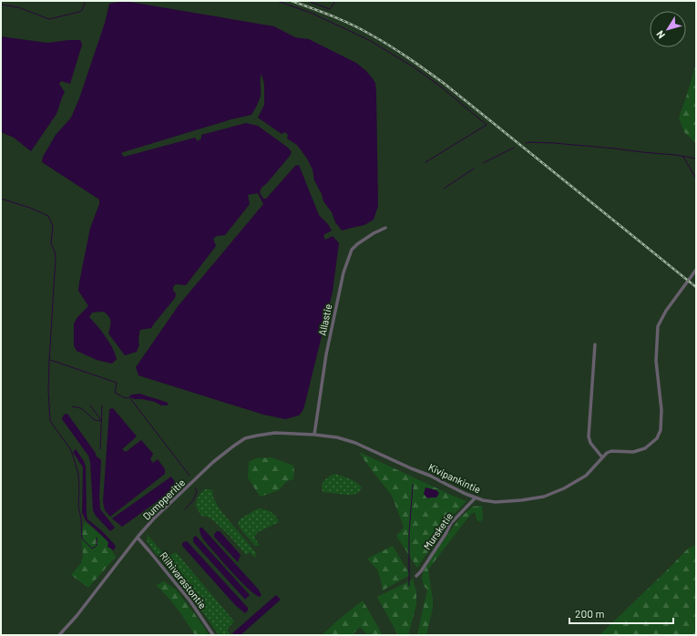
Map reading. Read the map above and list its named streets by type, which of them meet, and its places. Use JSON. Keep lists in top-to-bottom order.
{
  "streets": {
    "street": [
      "Allastie",
      "Kivipankintie",
      "Dumpperitie",
      "Mursketie",
      "Riihivarastontie"
    ]
  },
  "crossings": [
    ["Allastie", "Kivipankintie"],
    ["Allastie", "Dumpperitie"],
    ["Kivipankintie", "Dumpperitie"],
    ["Kivipankintie", "Mursketie"],
    ["Dumpperitie", "Riihivarastontie"]
  ],
  "scale_bar": "200 m",
  "north": "bottom left"
}
